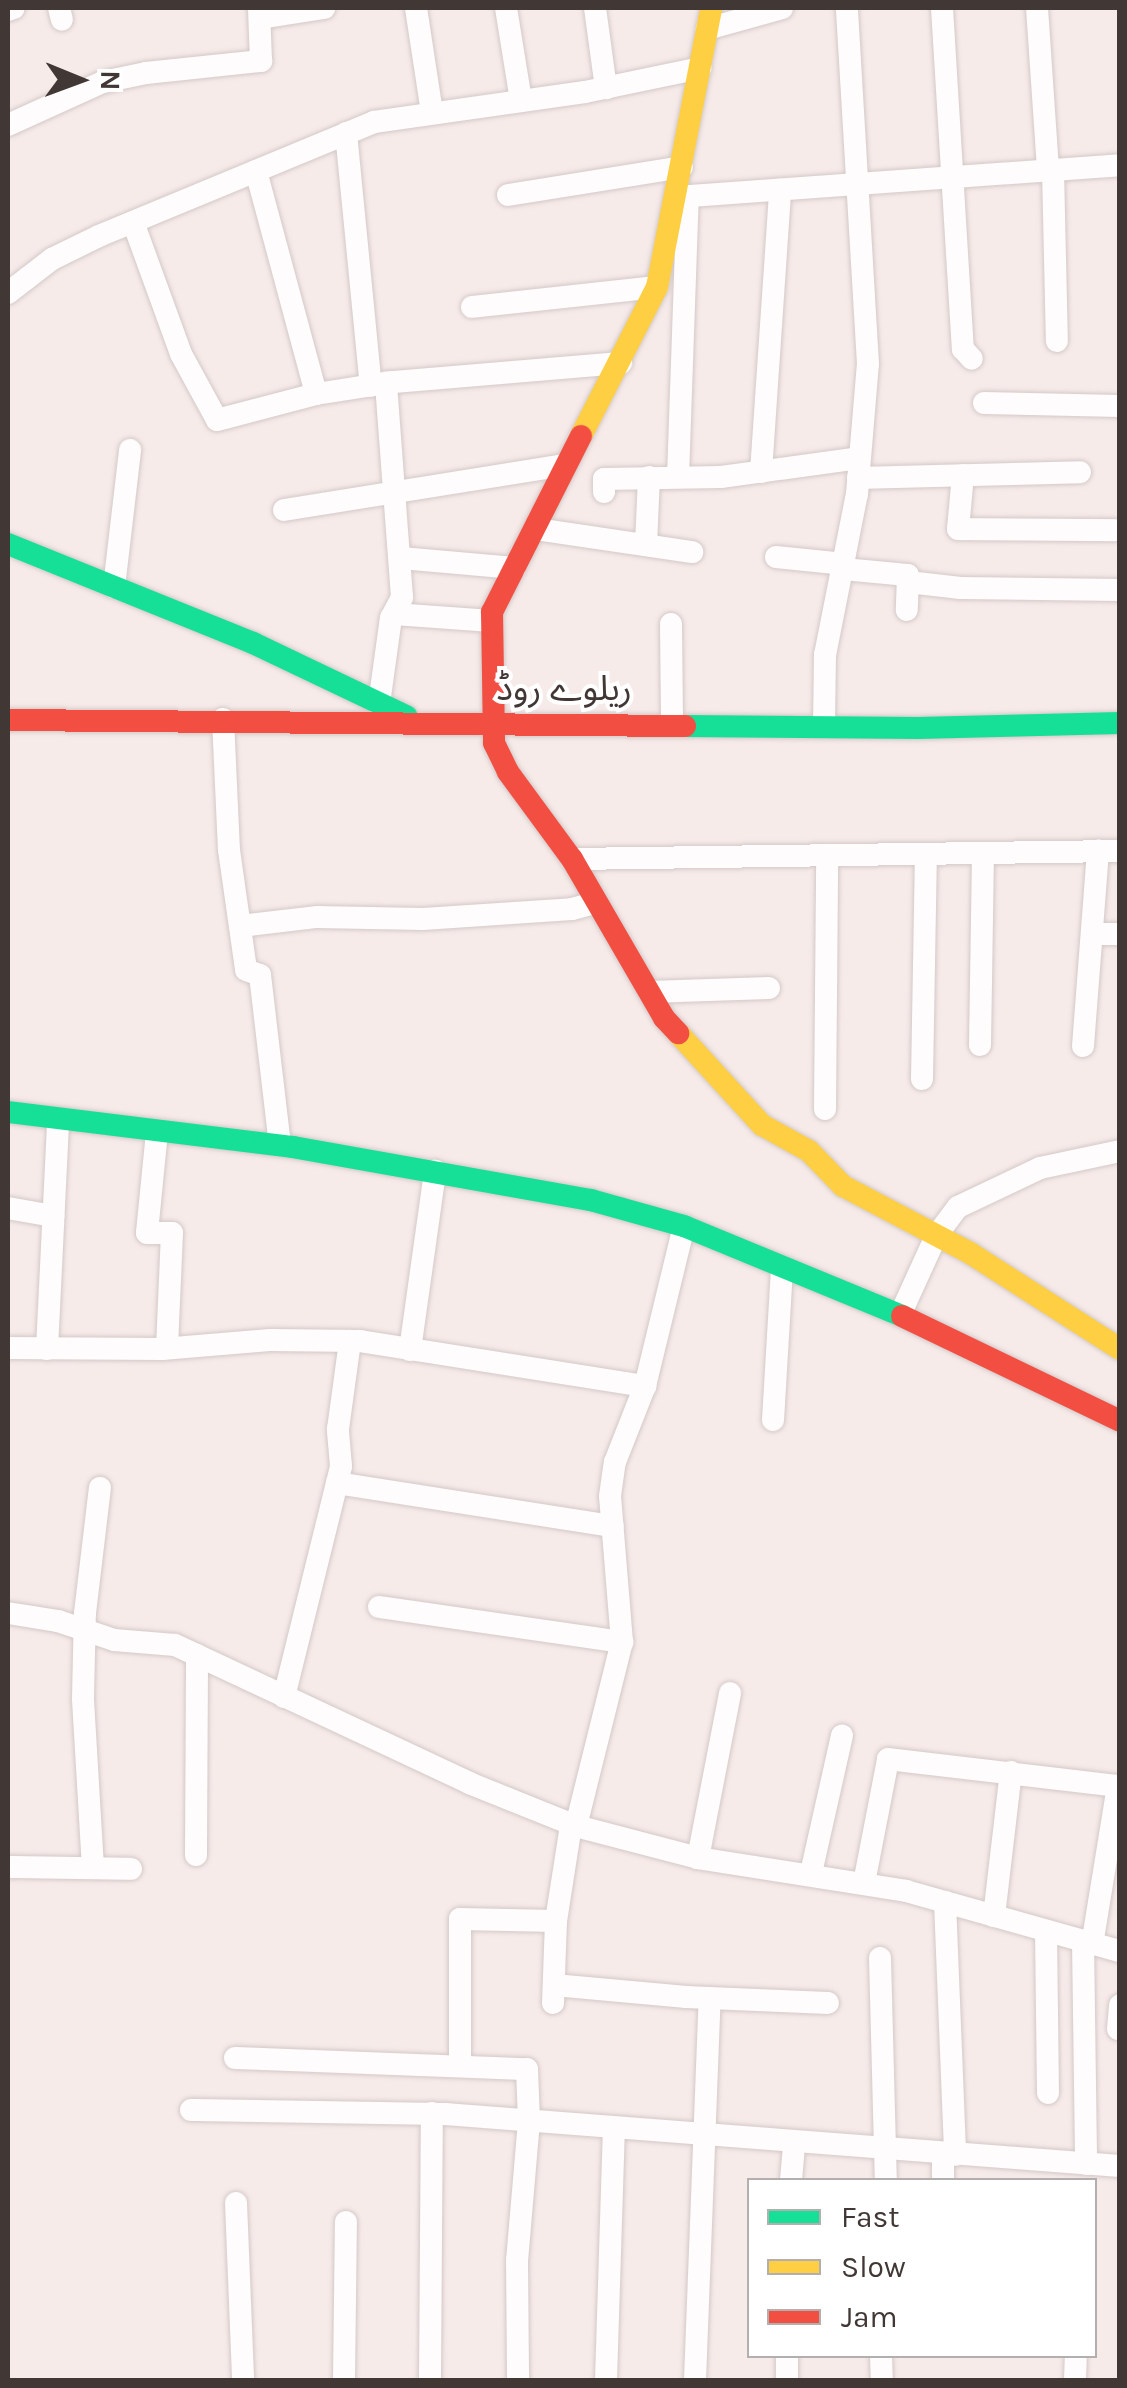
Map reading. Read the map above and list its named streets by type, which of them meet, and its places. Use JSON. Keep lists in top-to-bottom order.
{
  "streets": {
    "street": ["ریلوے روڈ"]
  },
  "legend": ["Fast", "Slow", "Jam"],
  "north": "right"
}
